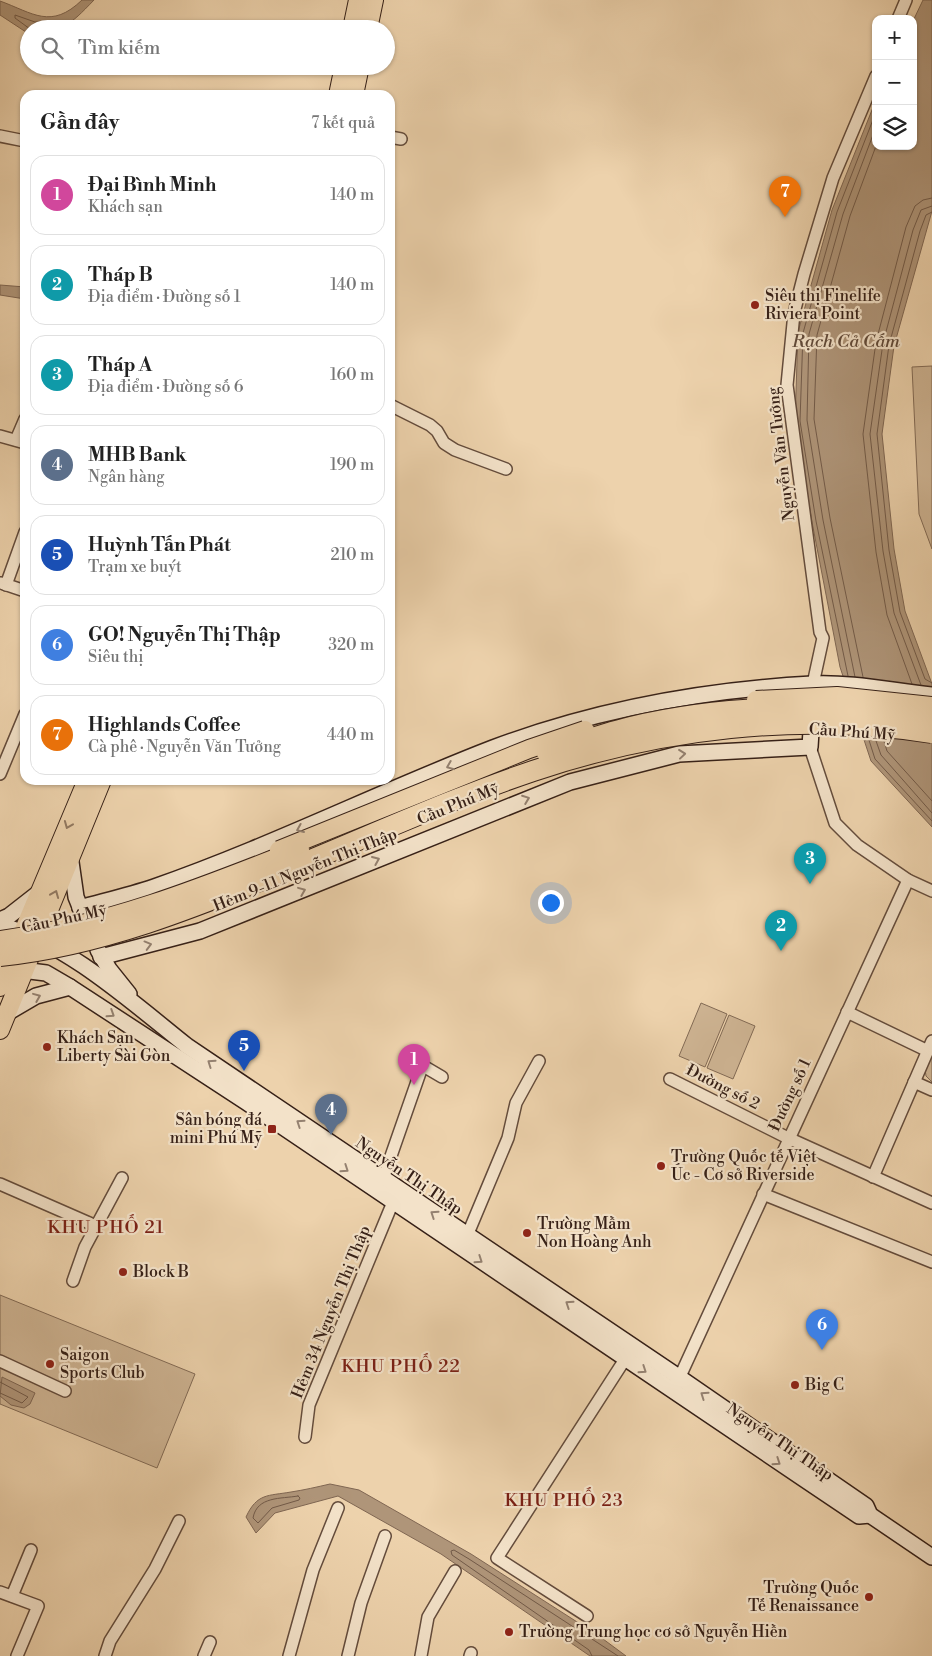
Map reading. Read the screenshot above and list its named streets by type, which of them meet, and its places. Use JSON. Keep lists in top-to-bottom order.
{
  "streets": {
    "highway": ["Cầu Phú Mỹ"],
    "main road": ["Hẻm 9-11 Nguyễn Thị Thập", "Nguyễn Thị Thập"],
    "street": [
      "Nguyễn Văn Tưởng",
      "Đường số 2",
      "Đường số 1",
      "Hẻm 34 Nguyễn Thị Thập"
    ]
  },
  "crossings": [
    ["Cầu Phú Mỹ", "Nguyễn Thị Thập"],
    ["Đường số 2", "Đường số 1"],
    ["Đường số 1", "Nguyễn Thị Thập"],
    ["Nguyễn Thị Thập", "Hẻm 34 Nguyễn Thị Thập"]
  ],
  "districts": ["KHU PHỐ 21", "KHU PHỐ 22", "KHU PHỐ 23"],
  "water": ["Rạch Cả Cấm"],
  "places": {
    "other": [
      "Siêu thị Finelife Riviera Point",
      "Khách Sạn Liberty Sài Gòn",
      "Trường Quốc tế Việt Úc - Cơ sở Riverside",
      "Trường Mầm Non Hoàng Anh",
      "Block B",
      "Saigon Sports Club",
      "Big C",
      "Trường Quốc Tế Renaissance",
      "Trường Trung học cơ sở Nguyễn Hiền"
    ],
    "transit": ["Sân bóng đá mini Phú Mỹ"]
  },
  "page": {
    "map_buttons": ["+", "−"],
    "search": "Tìm kiếm",
    "heading": ["Gần đây", "7 kết quả"],
    "list": [
      {
        "mark": "1",
        "name": "Đại Bình Minh",
        "note": "Khách sạn",
        "value": "140 m"
      },
      {
        "mark": "2",
        "name": "Tháp B",
        "note": "Địa điểm · Đường số 1",
        "value": "140 m"
      },
      {
        "mark": "3",
        "name": "Tháp A",
        "note": "Địa điểm · Đường số 6",
        "value": "160 m"
      },
      {
        "mark": "4",
        "name": "MHB Bank",
        "note": "Ngân hàng",
        "value": "190 m"
      },
      {
        "mark": "5",
        "name": "Huỳnh Tấn Phát",
        "note": "Trạm xe buýt",
        "value": "210 m"
      },
      {
        "mark": "6",
        "name": "GO! Nguyễn Thị Thập",
        "note": "Siêu thị",
        "value": "320 m"
      },
      {
        "mark": "7",
        "name": "Highlands Coffee",
        "note": "Cà phê · Nguyễn Văn Tưởng",
        "value": "440 m"
      }
    ],
    "pins": [
      "7",
      "3",
      "2",
      "5",
      "1",
      "4",
      "6"
    ]
  }
}
